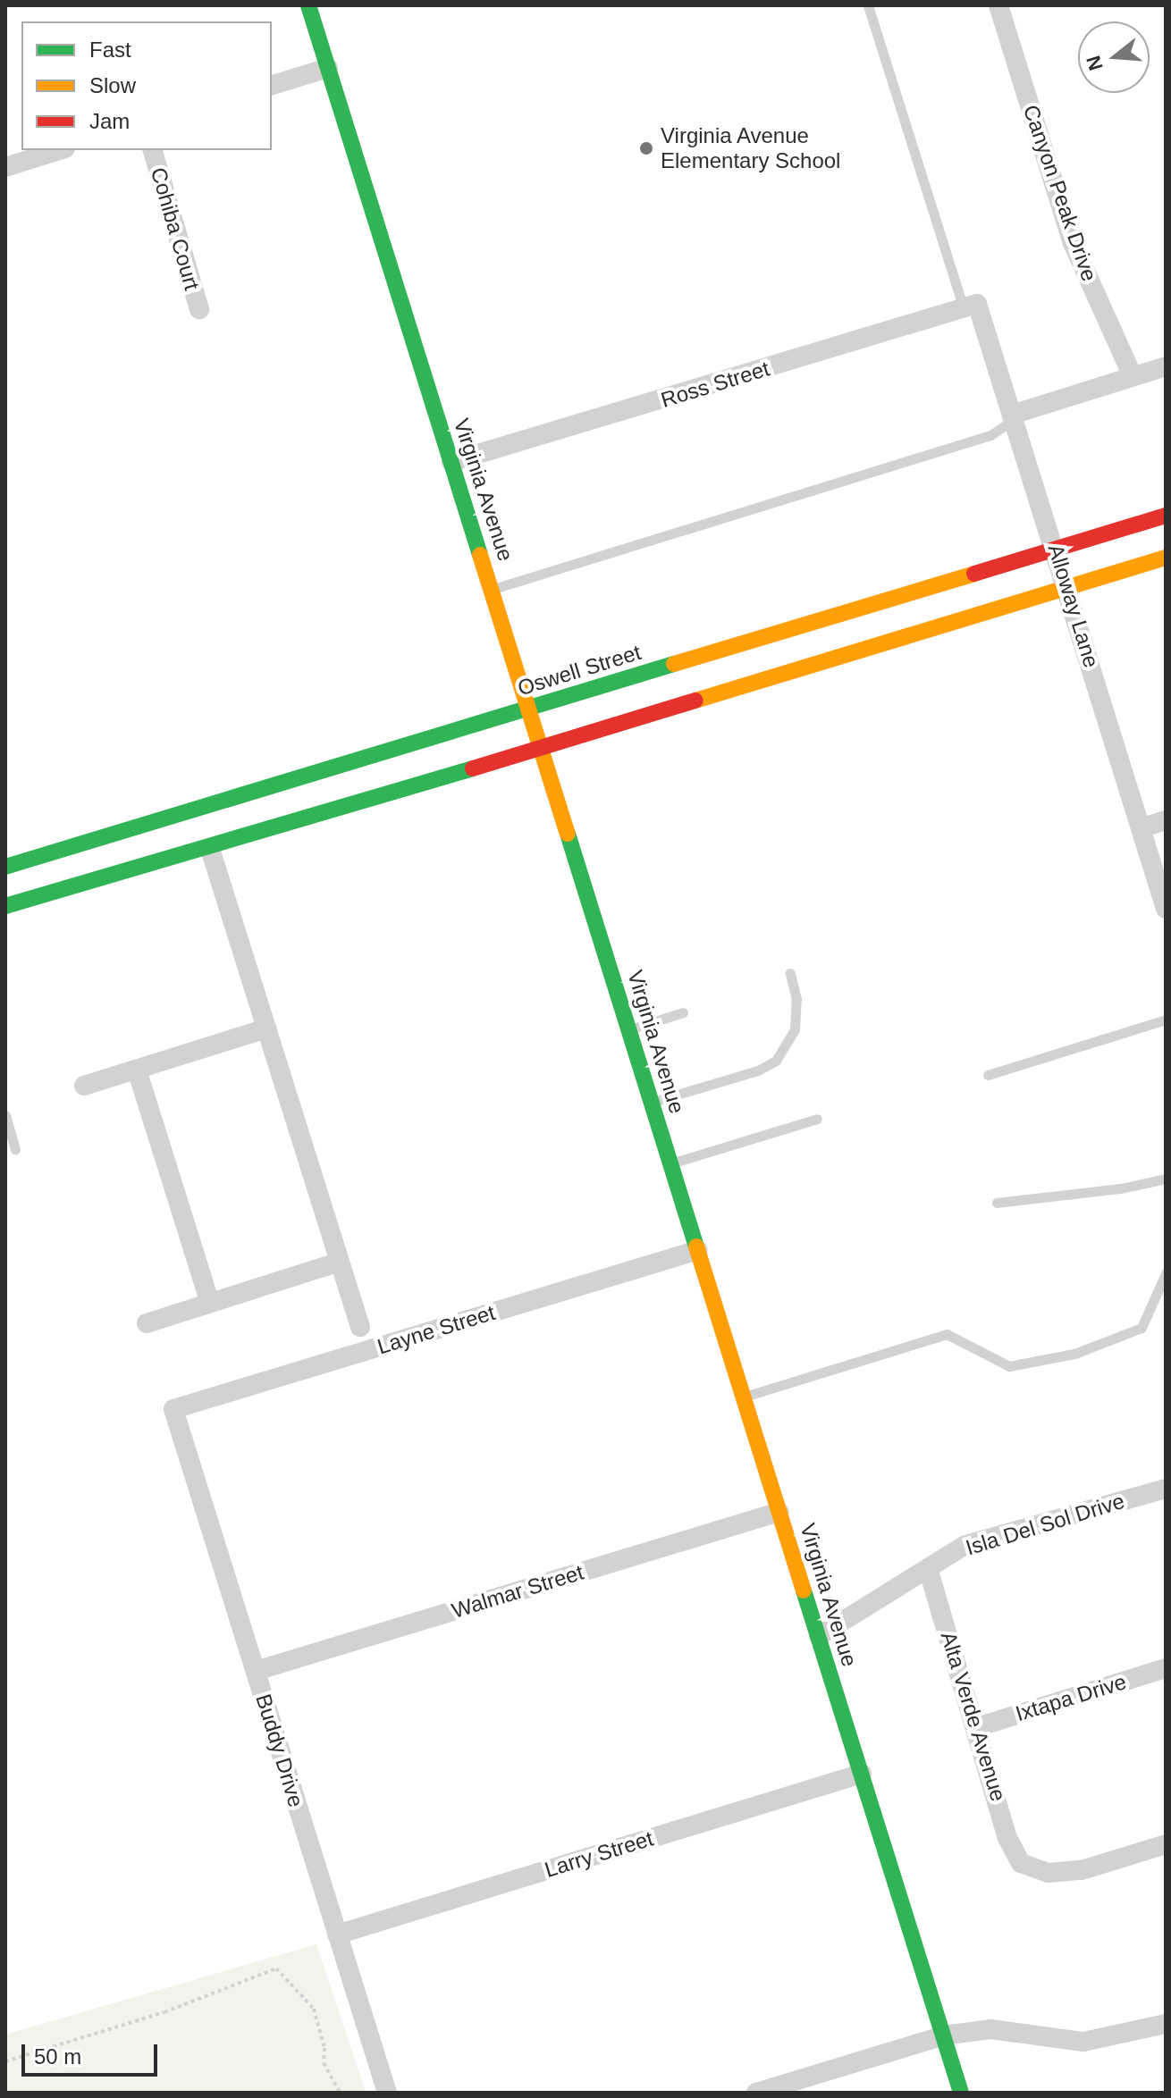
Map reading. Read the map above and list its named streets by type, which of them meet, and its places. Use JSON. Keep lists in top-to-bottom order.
{
  "streets": {
    "main road": ["Virginia Avenue", "Oswell Street"],
    "street": [
      "Canyon Peak Drive",
      "Cohiba Court",
      "Ross Street",
      "Alloway Lane",
      "Layne Street",
      "Isla Del Sol Drive",
      "Walmar Street",
      "Ixtapa Drive",
      "Alta Verde Avenue",
      "Buddy Drive",
      "Larry Street"
    ]
  },
  "crossings": [
    ["Ross Street", "Virginia Avenue"],
    ["Ross Street", "Alloway Lane"],
    ["Virginia Avenue", "Oswell Street"],
    ["Virginia Avenue", "Layne Street"],
    ["Virginia Avenue", "Isla Del Sol Drive"],
    ["Virginia Avenue", "Walmar Street"],
    ["Virginia Avenue", "Larry Street"],
    ["Alloway Lane", "Oswell Street"],
    ["Layne Street", "Buddy Drive"],
    ["Isla Del Sol Drive", "Alta Verde Avenue"],
    ["Walmar Street", "Buddy Drive"],
    ["Ixtapa Drive", "Alta Verde Avenue"],
    ["Buddy Drive", "Larry Street"]
  ],
  "places": ["Virginia Avenue Elementary School"],
  "legend": ["Fast", "Slow", "Jam"],
  "scale_bar": "50 m",
  "north": "left"
}
